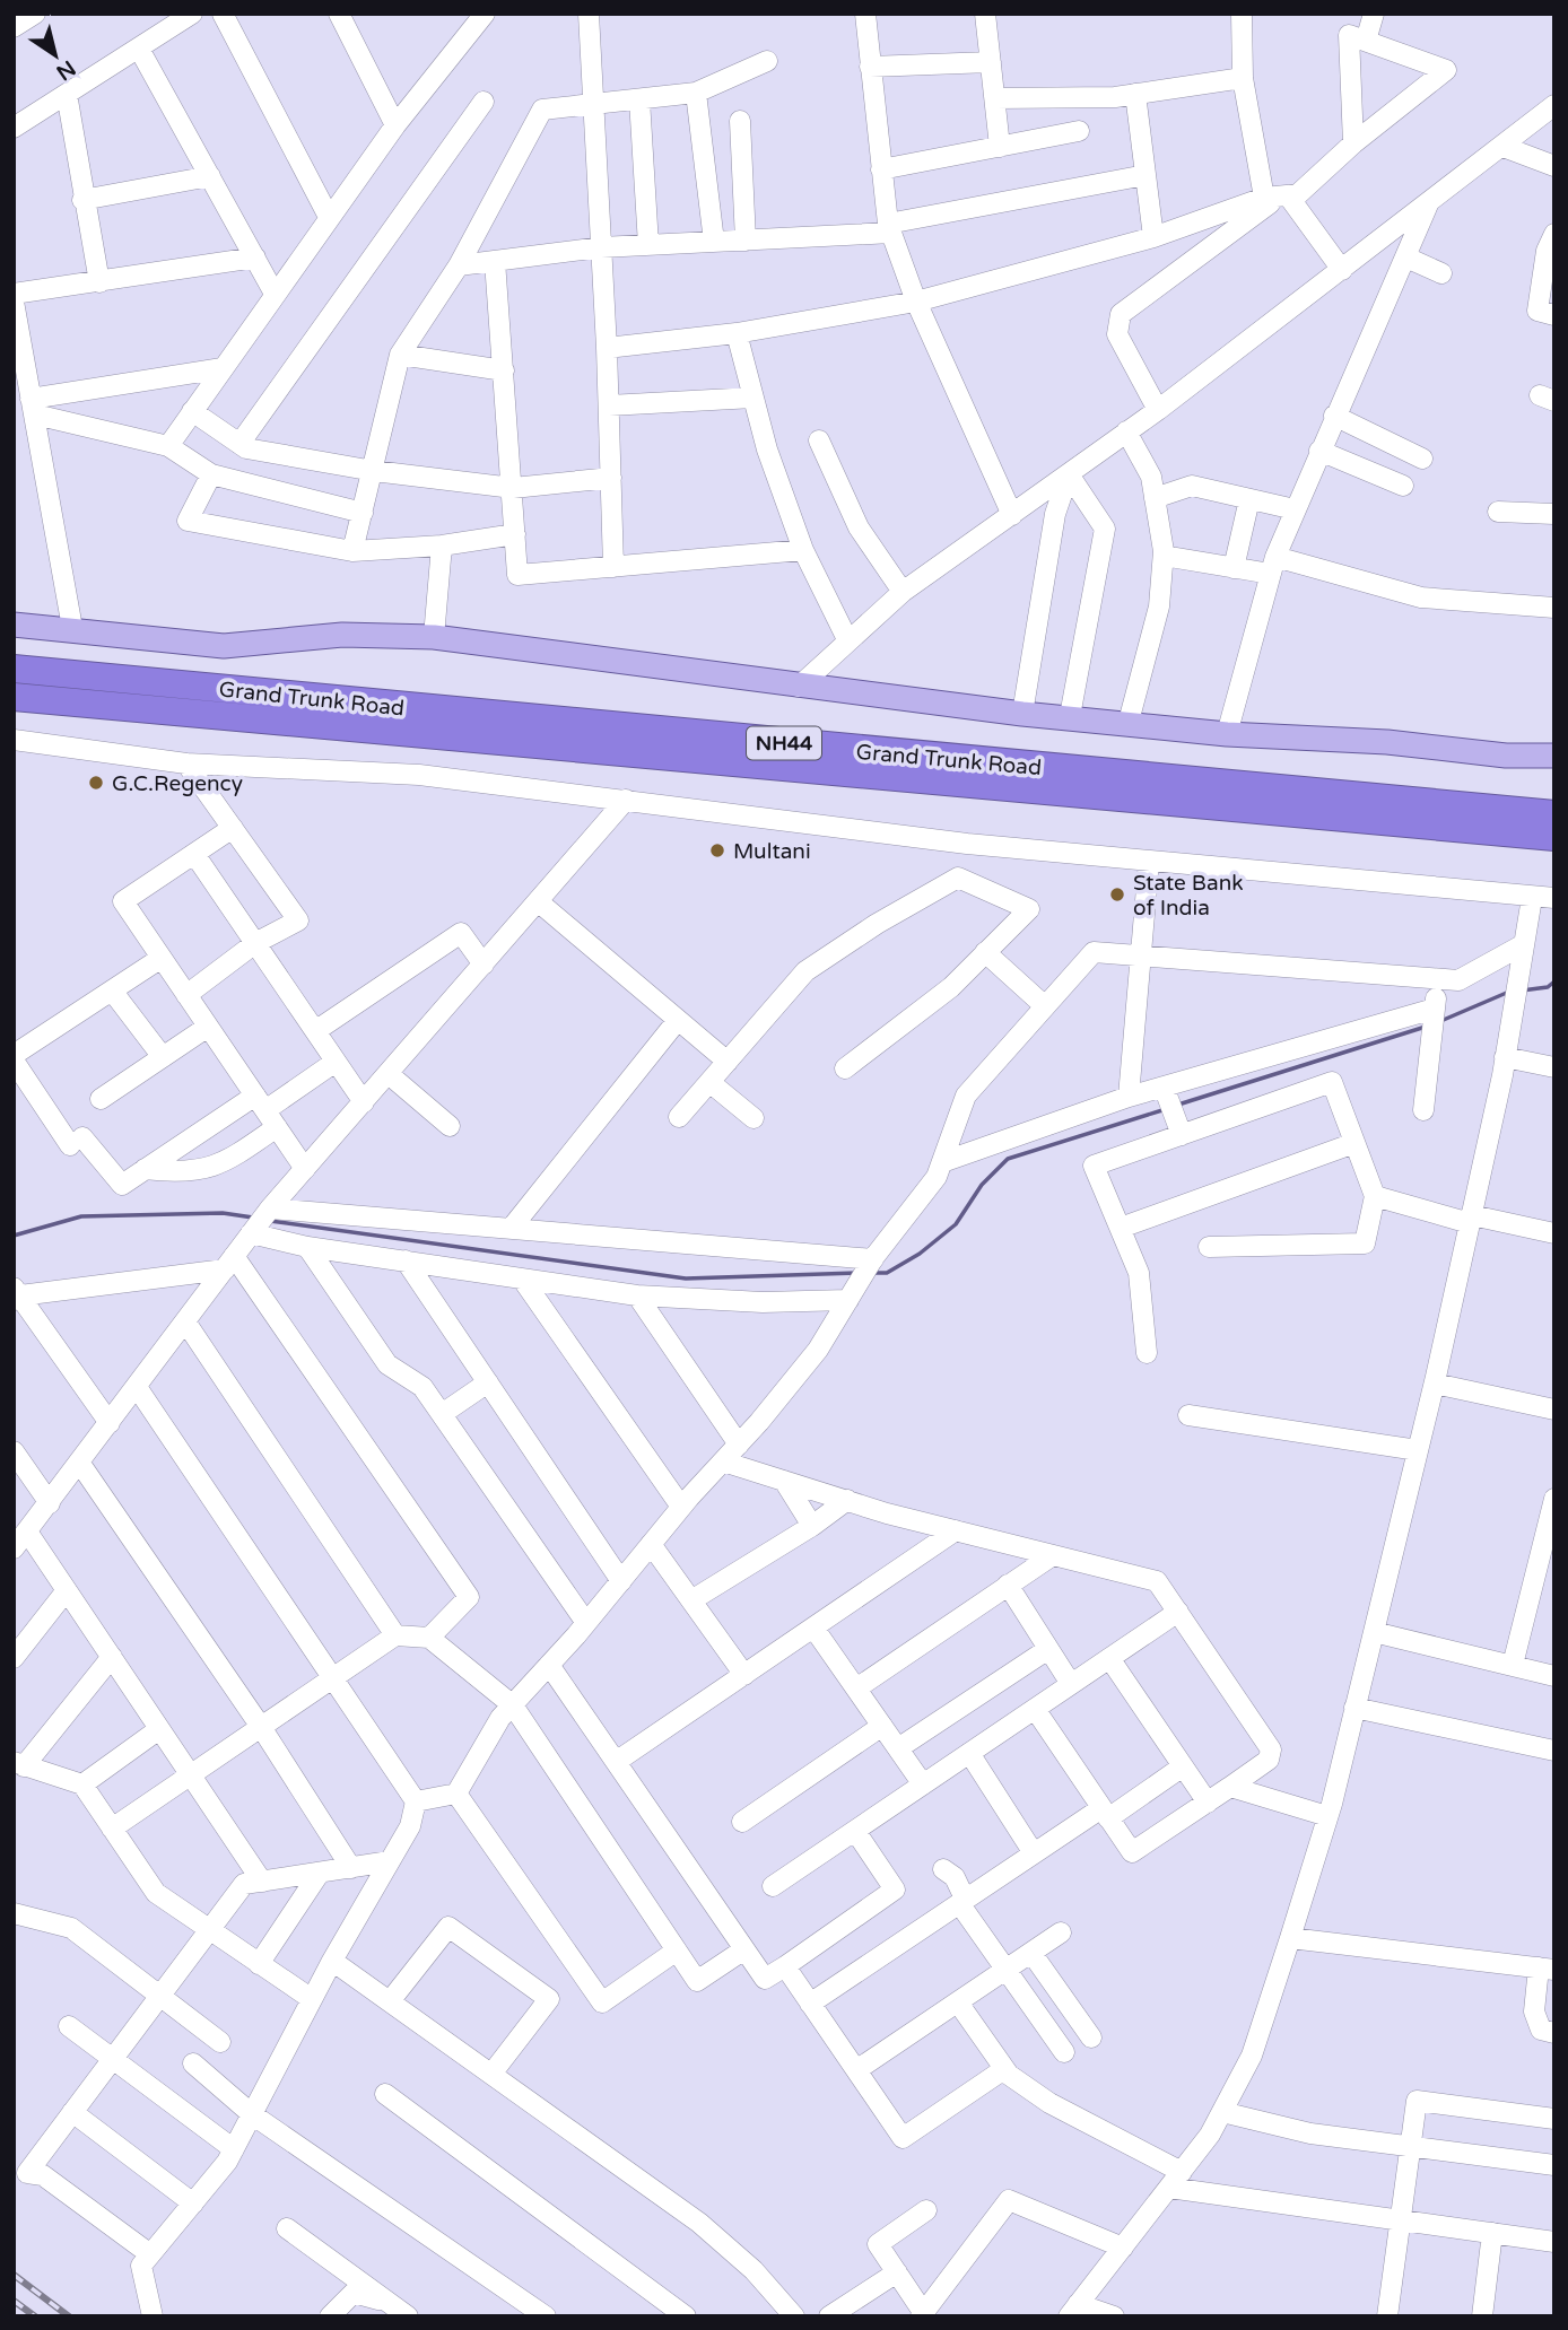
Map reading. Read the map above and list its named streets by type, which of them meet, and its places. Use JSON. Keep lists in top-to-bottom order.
{
  "streets": {
    "highway": ["Grand Trunk Road", "NH44"]
  },
  "places": ["G.C.Regency", "Multani", "State Bank of India"],
  "north": "bottom right"
}
